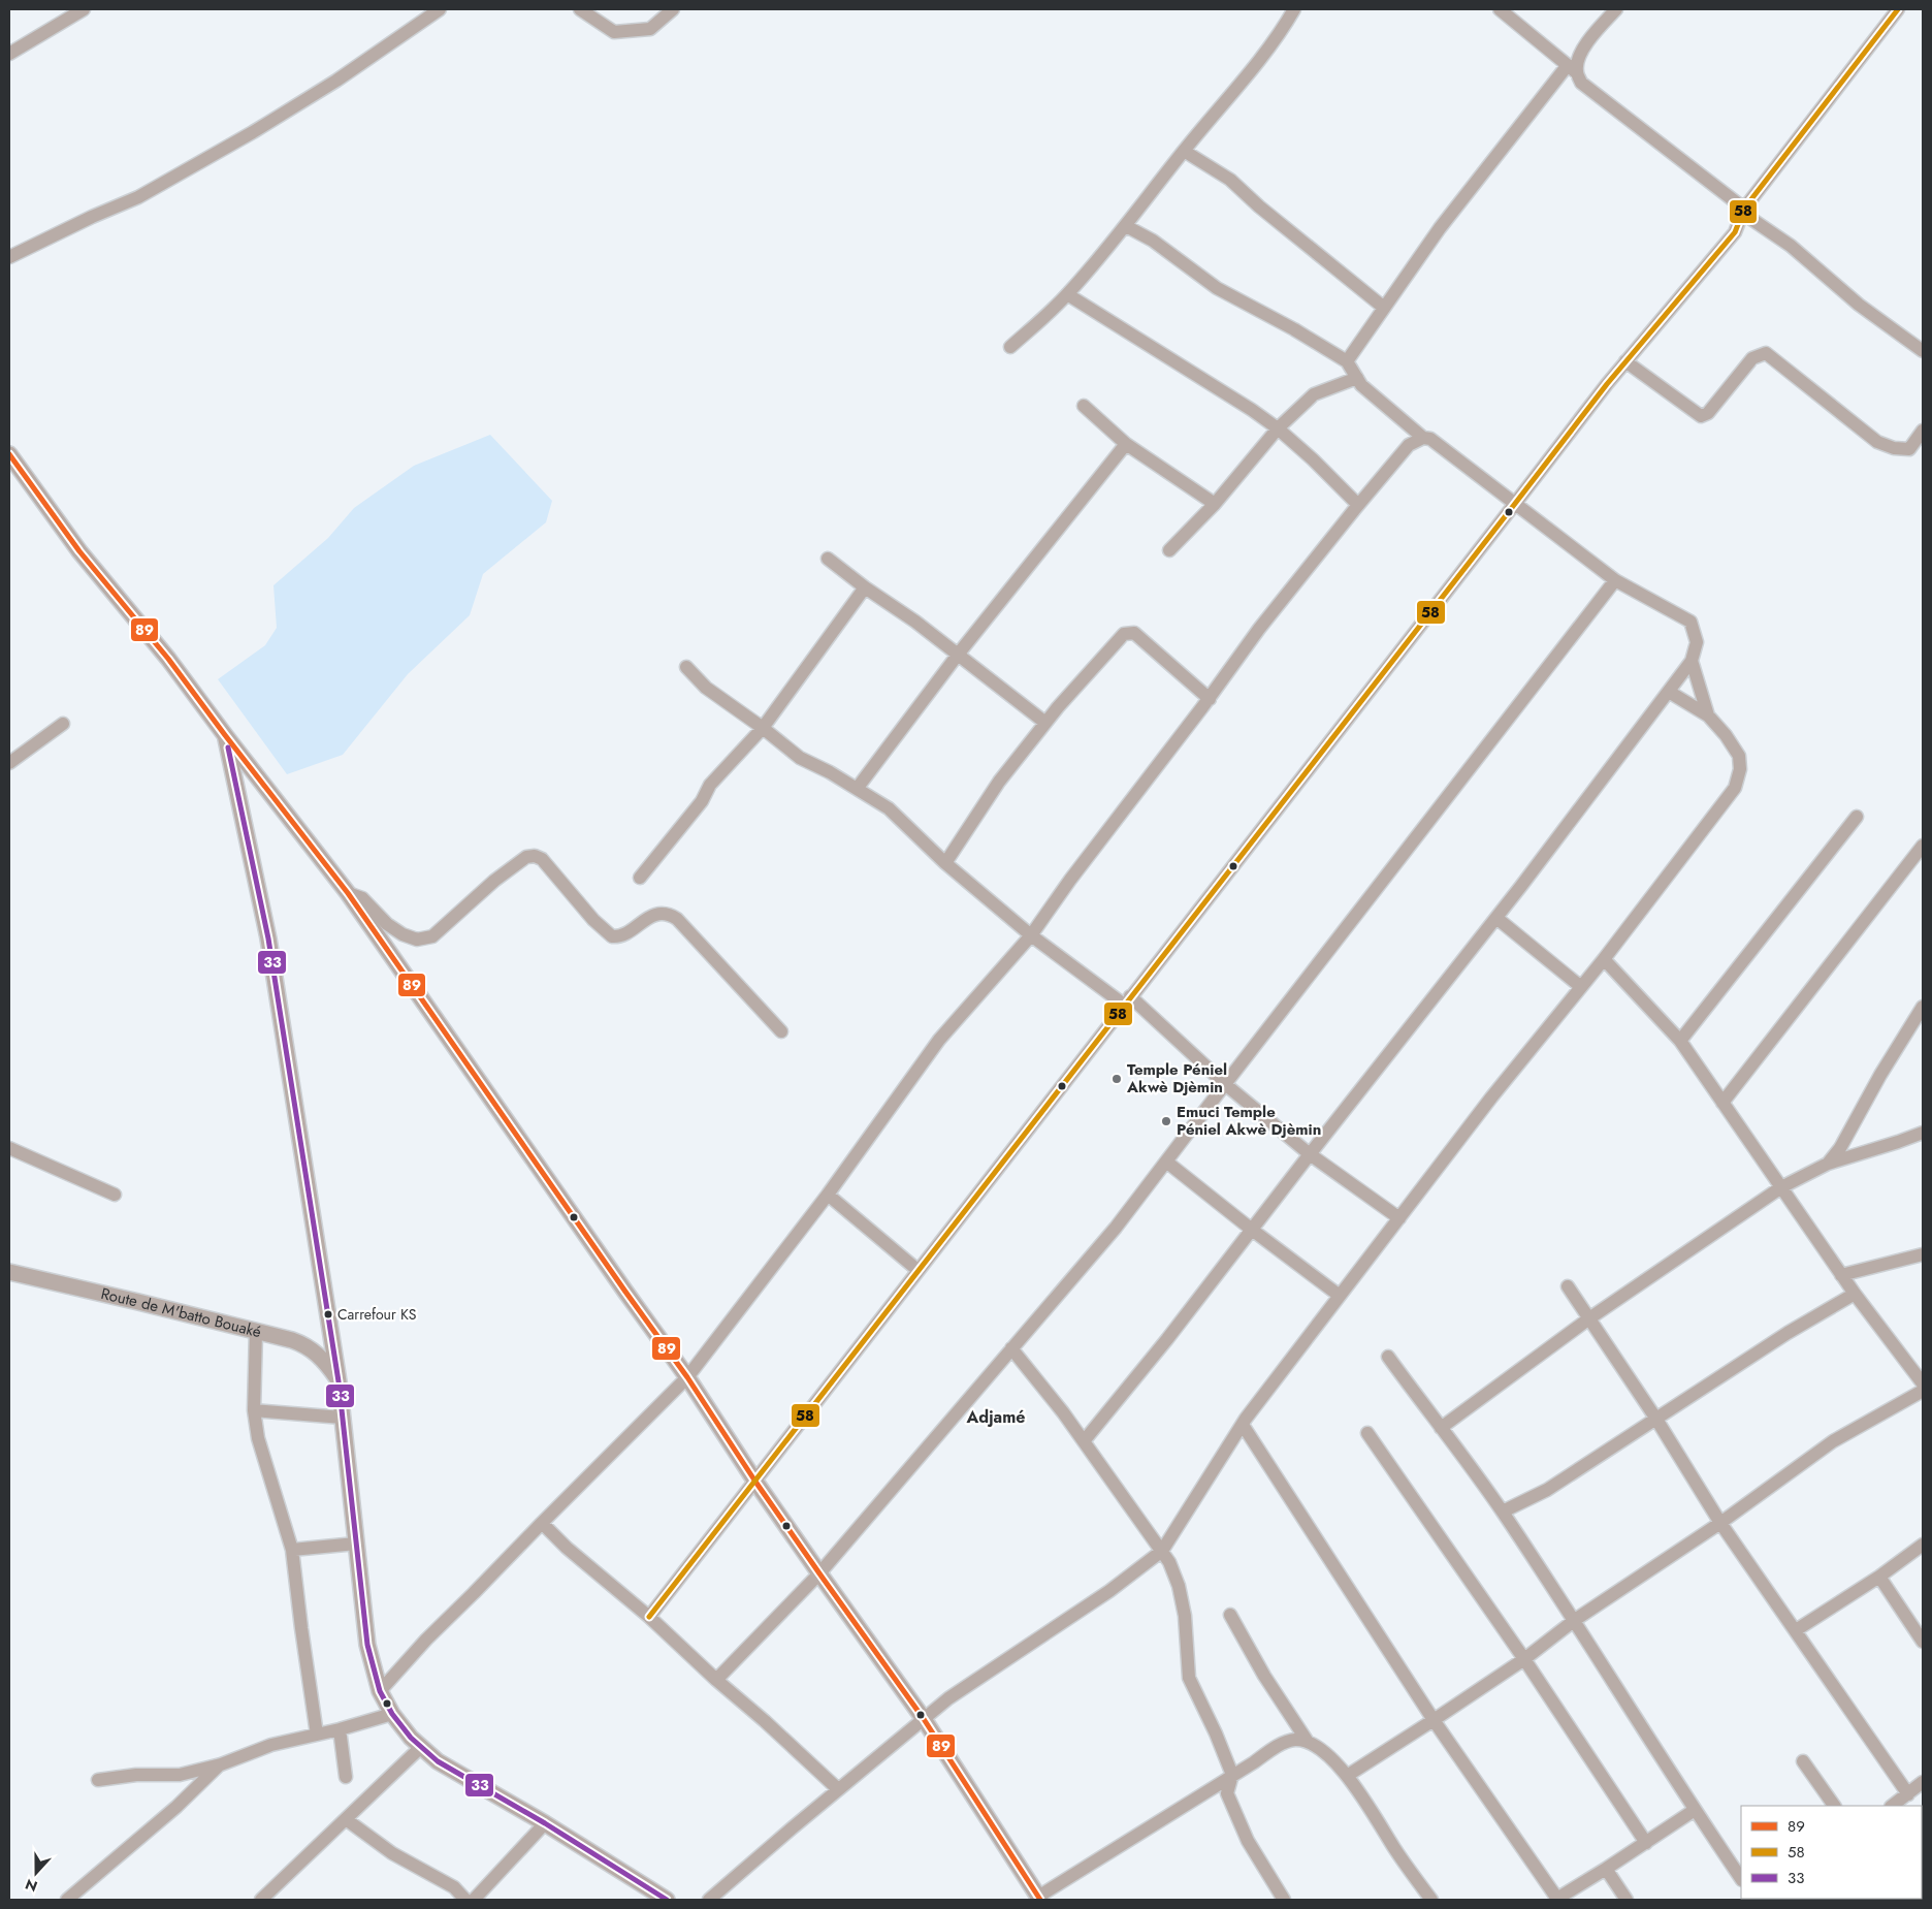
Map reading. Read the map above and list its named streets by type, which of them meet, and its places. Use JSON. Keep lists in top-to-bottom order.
{
  "streets": {
    "street": ["Route de M'batto Bouaké"]
  },
  "districts": ["Adjamé"],
  "places": ["Temple Péniel Akwè Djèmin", "Emuci Temple Péniel Akwè Djèmin", "Carrefour KS"],
  "lines": ["transit line 58", "transit line 89", "transit line 33"],
  "legend": ["89", "58", "33"],
  "north": "bottom"
}
